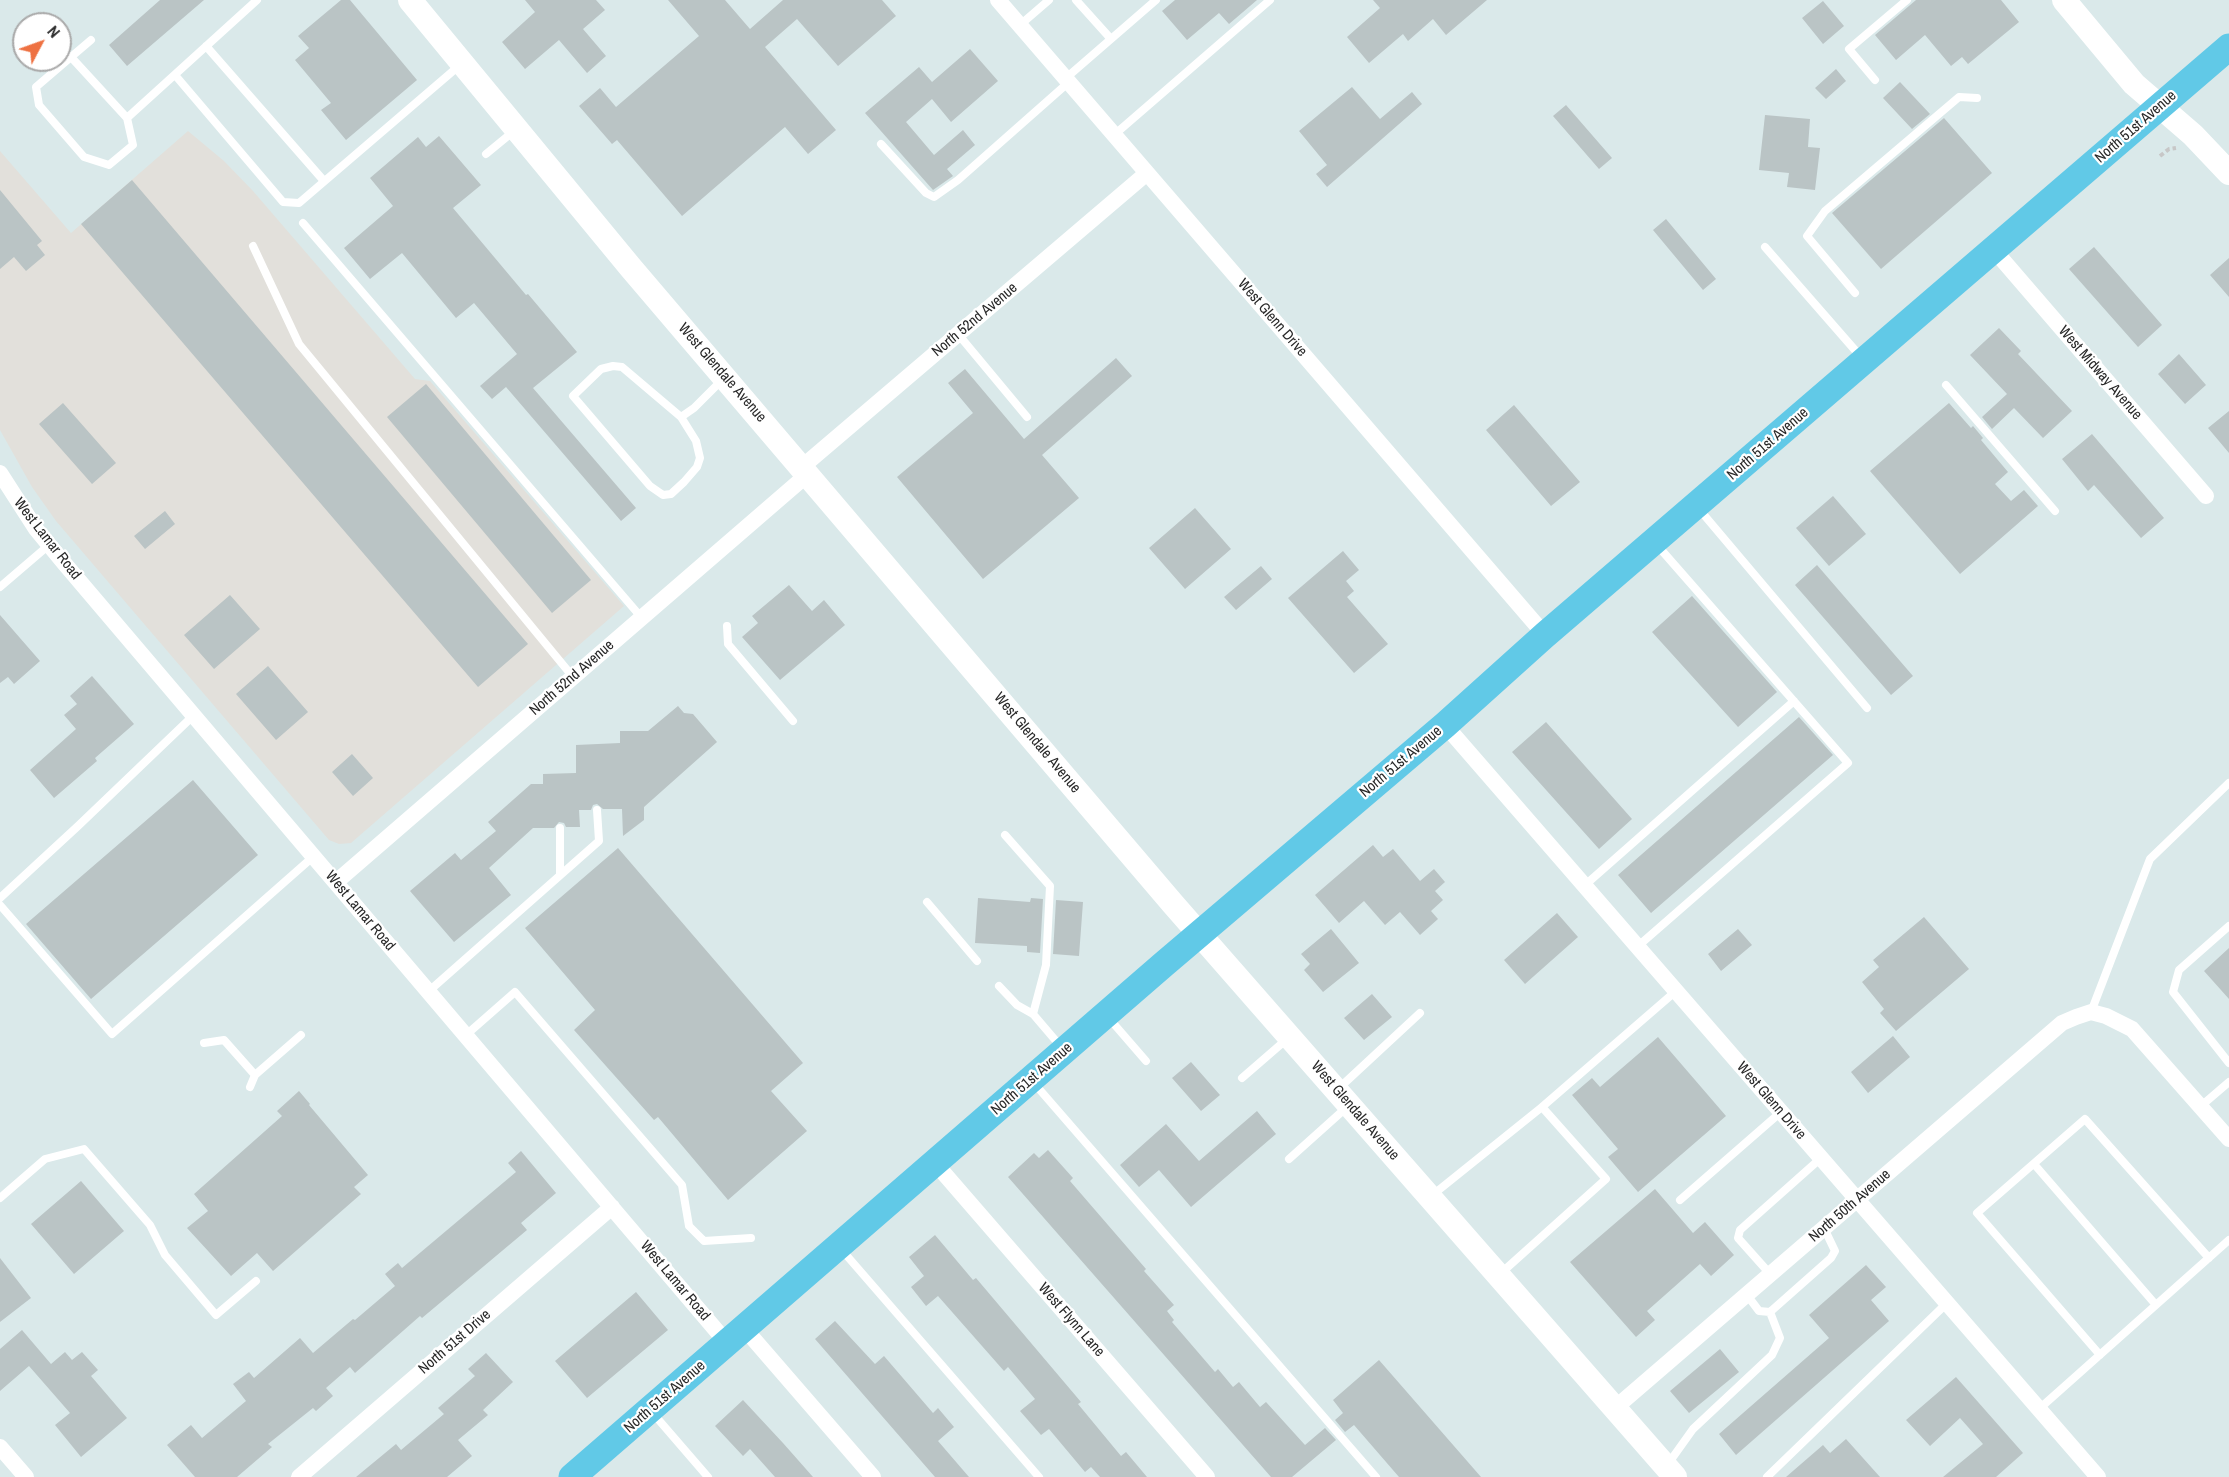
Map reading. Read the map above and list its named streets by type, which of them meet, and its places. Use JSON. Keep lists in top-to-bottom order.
{
  "streets": {
    "main road": ["North 51st Avenue", "West Glendale Avenue"],
    "street": [
      "West Glenn Drive",
      "North 52nd Avenue",
      "West Midway Avenue",
      "West Lamar Road",
      "North 50th Avenue",
      "West Flynn Lane",
      "North 51st Drive"
    ]
  },
  "crossings": [
    ["North 51st Avenue", "West Glenn Drive"],
    ["North 51st Avenue", "West Glendale Avenue"],
    ["North 51st Avenue", "West Midway Avenue"],
    ["North 51st Avenue", "West Lamar Road"],
    ["North 51st Avenue", "West Flynn Lane"],
    ["West Glenn Drive", "North 52nd Avenue"],
    ["West Glenn Drive", "North 50th Avenue"],
    ["North 52nd Avenue", "West Glendale Avenue"],
    ["North 52nd Avenue", "West Lamar Road"],
    ["West Glendale Avenue", "North 50th Avenue"],
    ["West Lamar Road", "North 51st Drive"]
  ],
  "north": "top right"
}
